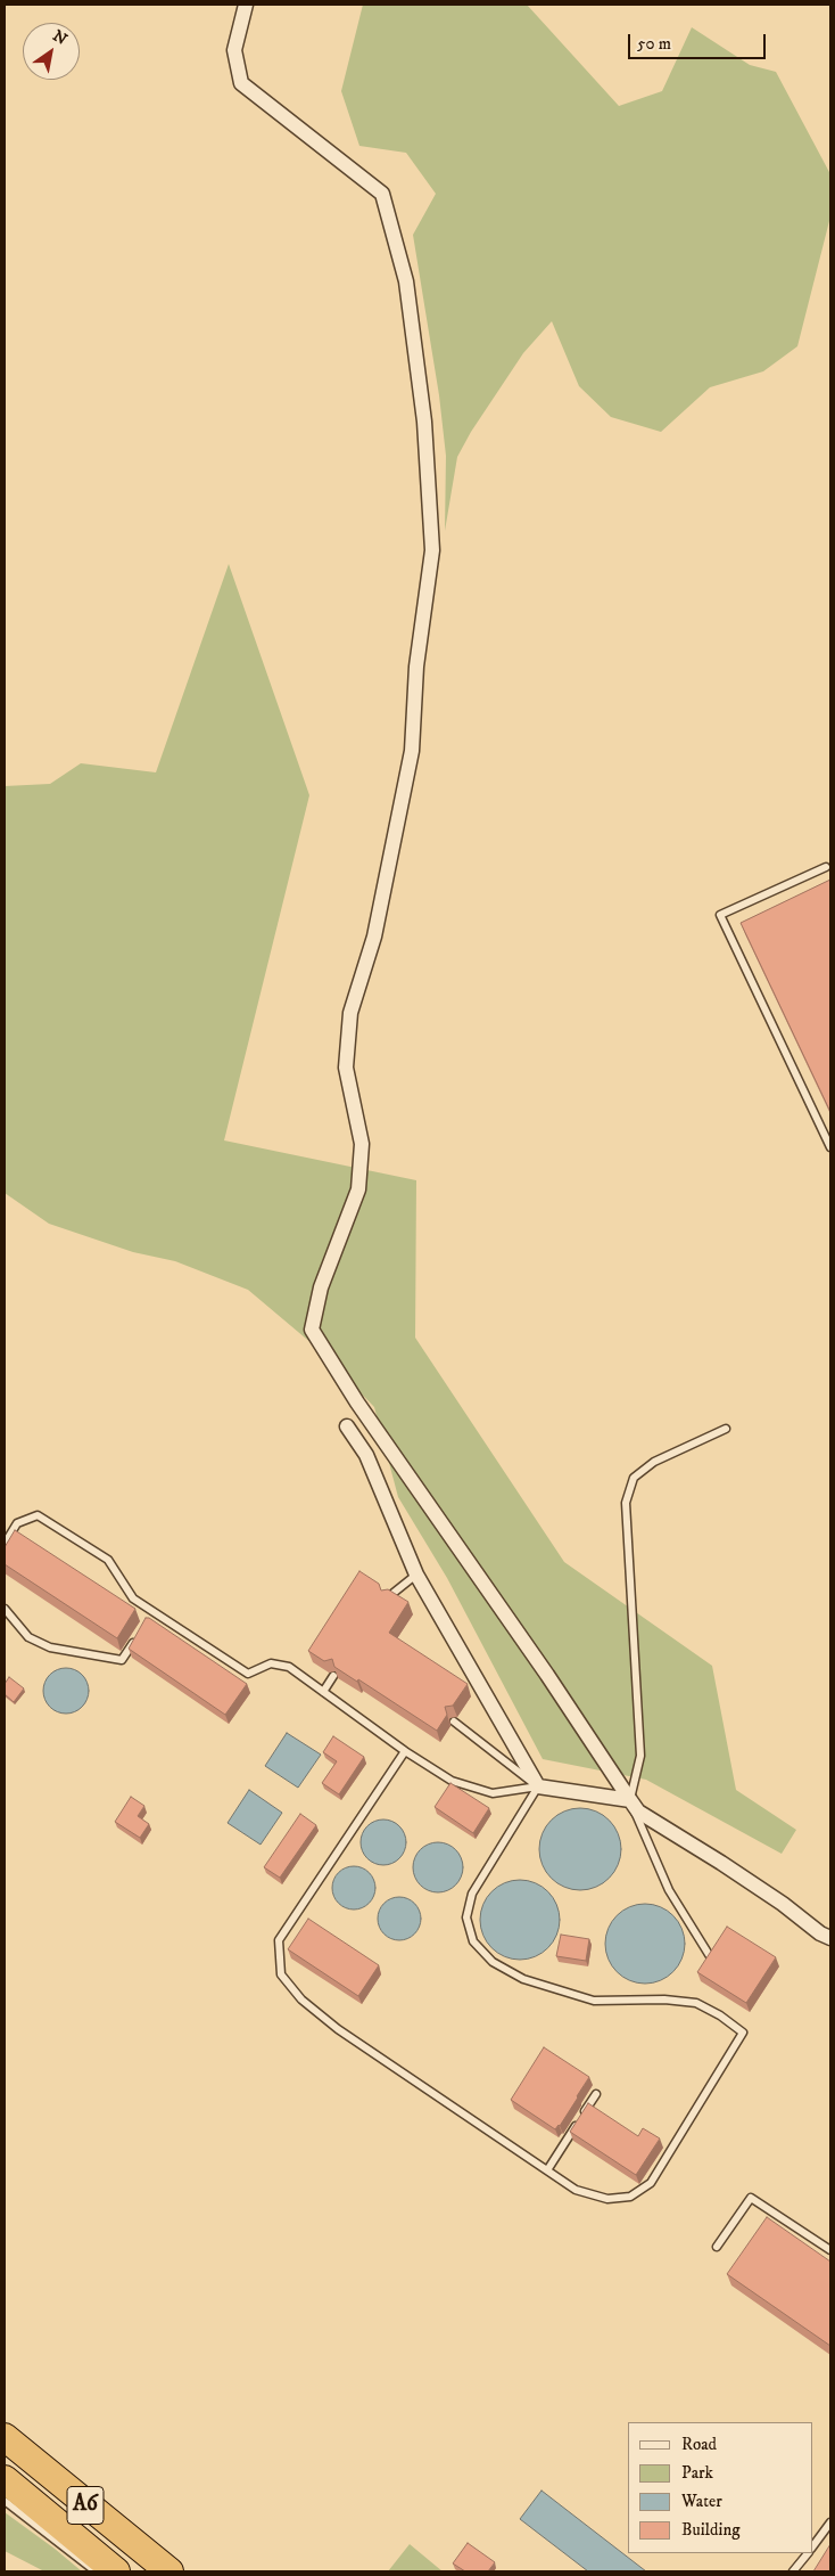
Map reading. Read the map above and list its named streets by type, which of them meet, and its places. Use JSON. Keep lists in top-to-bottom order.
{
  "streets": {
    "highway": ["A6"]
  },
  "legend": [
    "Road",
    "Park",
    "Water",
    "Building"
  ],
  "scale_bar": "50 m",
  "north": "top right"
}
